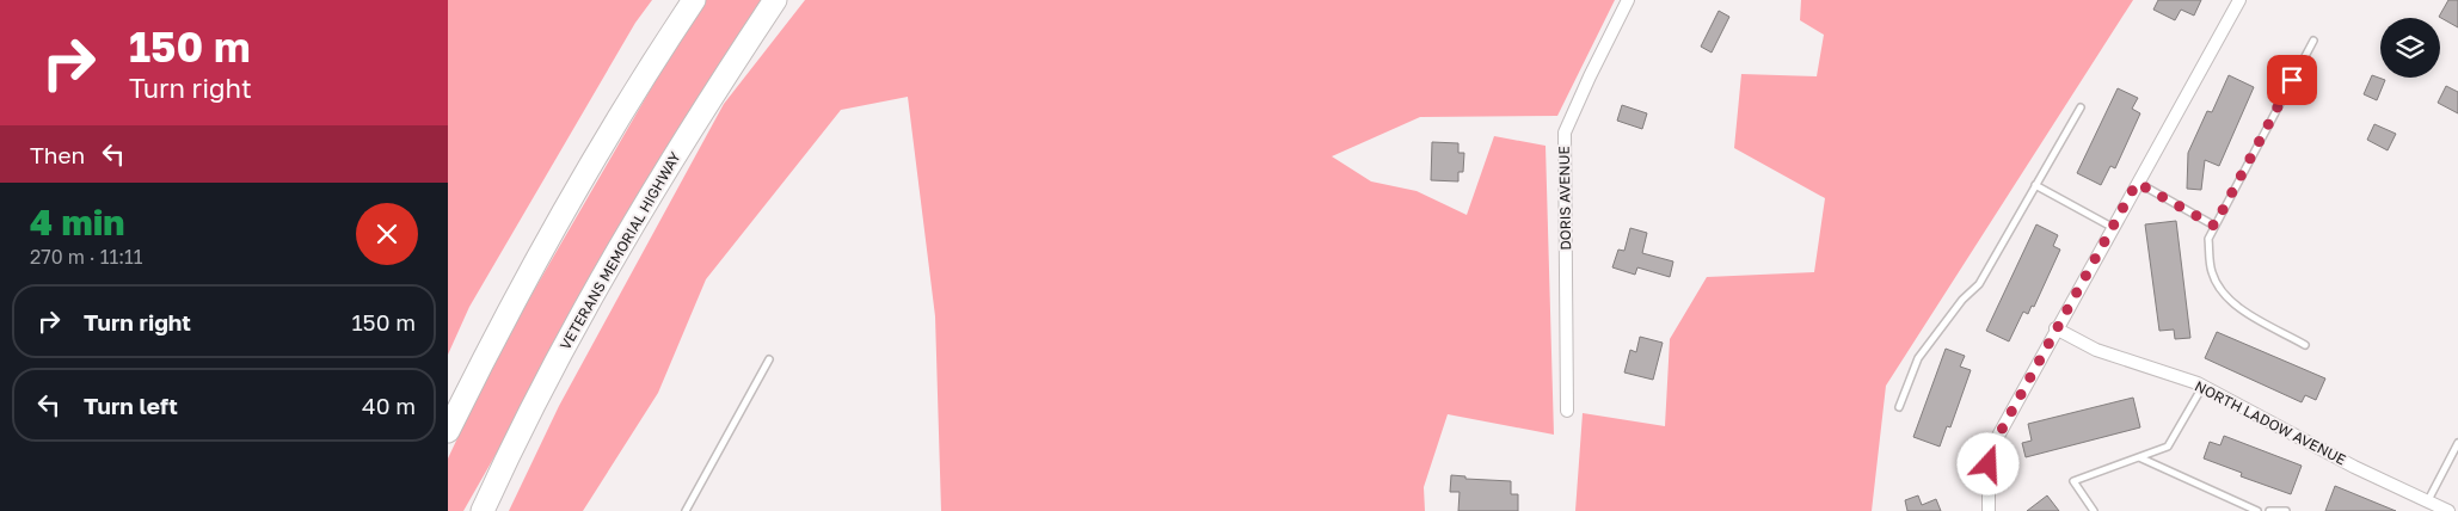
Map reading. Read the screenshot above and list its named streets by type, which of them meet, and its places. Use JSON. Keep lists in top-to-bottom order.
{
  "streets": {
    "highway": ["VETERANS MEMORIAL HIGHWAY"],
    "street": ["DORIS AVENUE", "NORTH LADOW AVENUE"]
  },
  "page": {
    "turn": ["150 m", "Turn right"],
    "then": "Then",
    "heading": ["4 min", "270 m · 11:11"],
    "list": [
      {
        "name": "Turn right",
        "value": "150 m"
      },
      {
        "name": "Turn left",
        "value": "40 m"
      }
    ]
  }
}
